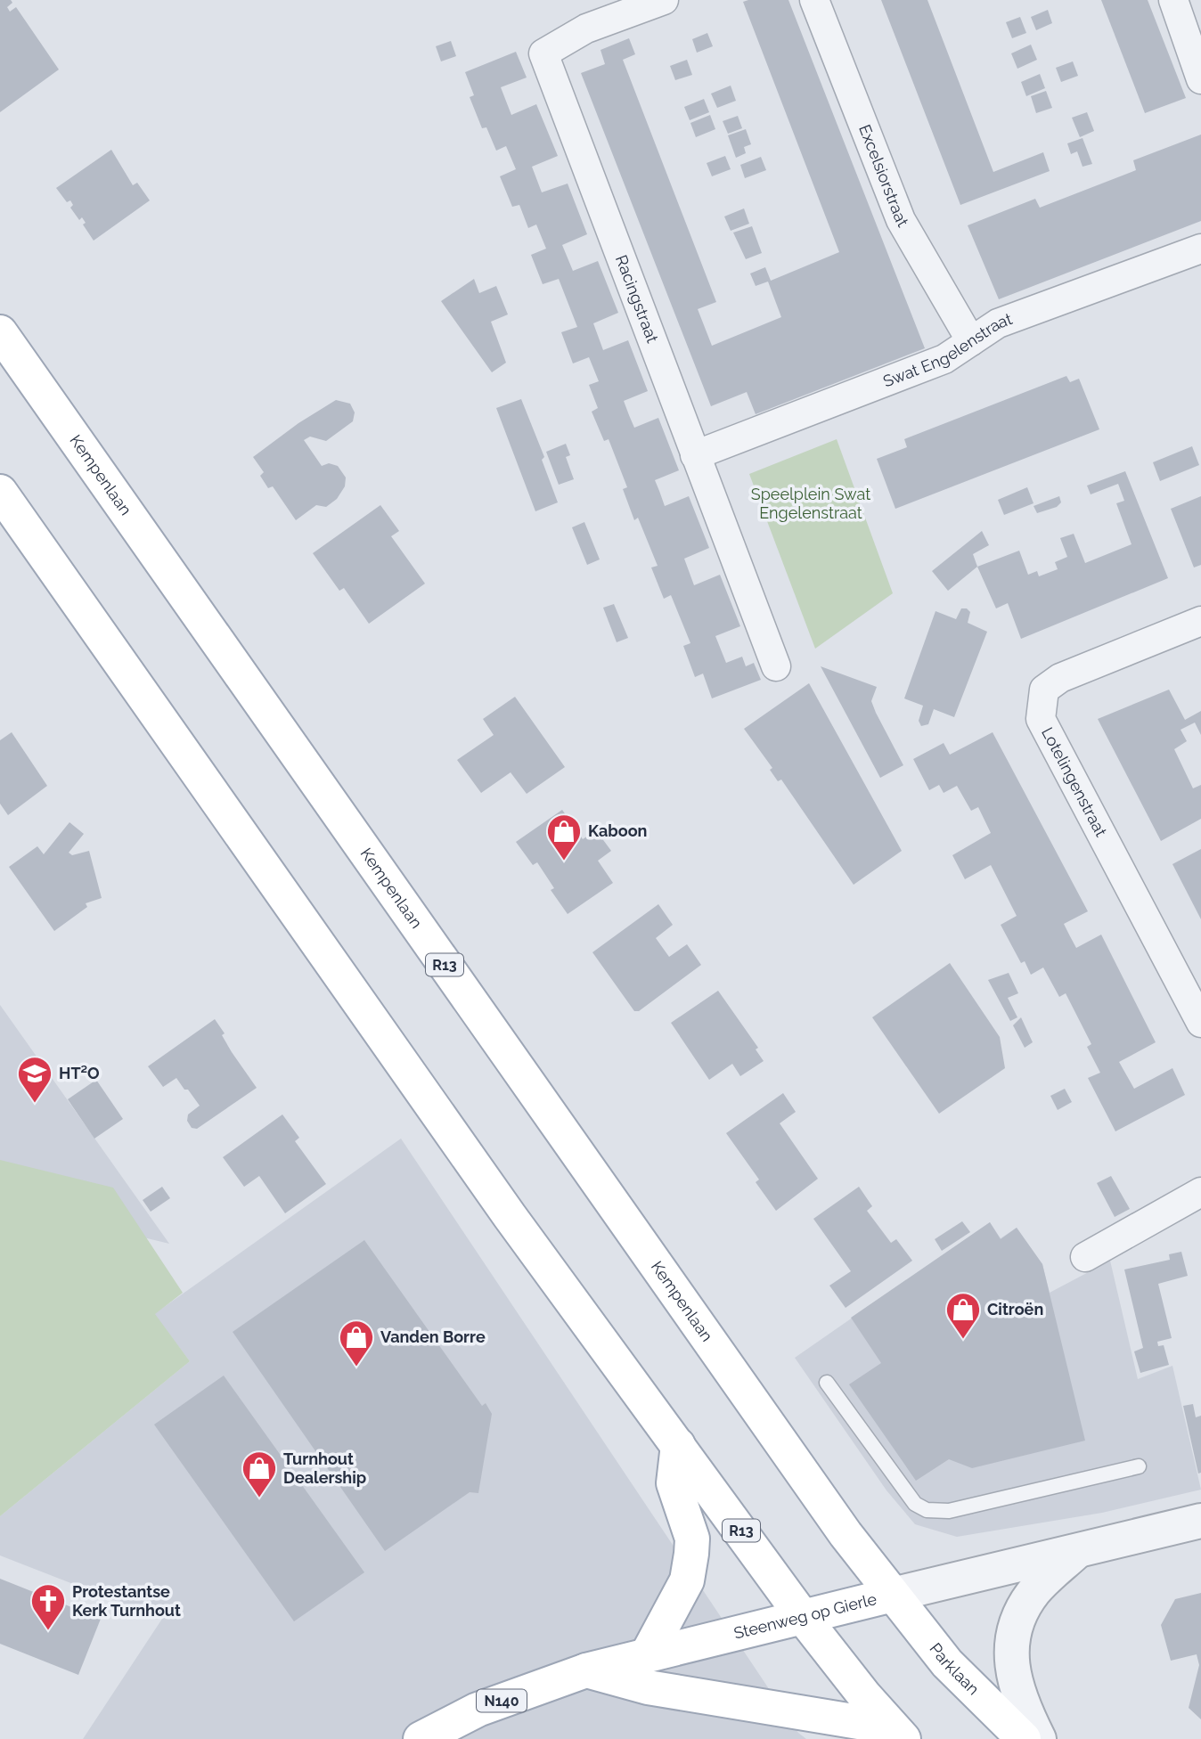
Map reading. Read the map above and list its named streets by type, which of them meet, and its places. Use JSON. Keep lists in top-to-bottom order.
{
  "streets": {
    "main road": [
      "Kempenlaan",
      "R13",
      "Steenweg op Gierle",
      "Parklaan",
      "N140"
    ],
    "street": [
      "Excelsiorstraat",
      "Racingstraat",
      "Swat Engelenstraat",
      "Lotelingenstraat"
    ]
  },
  "crossings": [
    ["Excelsiorstraat", "Swat Engelenstraat"],
    ["Racingstraat", "Swat Engelenstraat"],
    ["Kempenlaan", "Steenweg op Gierle"],
    ["Kempenlaan", "Parklaan"],
    ["R13", "Steenweg op Gierle"],
    ["Steenweg op Gierle", "Parklaan"]
  ],
  "parks": ["Speelplein Swat Engelenstraat"],
  "places": {
    "shop": [
      "Kaboon",
      "Citroën",
      "Vanden Borre",
      "Turnhout Dealership"
    ],
    "school or university": ["HT²O"],
    "church": ["Protestantse Kerk Turnhout"]
  }
}
